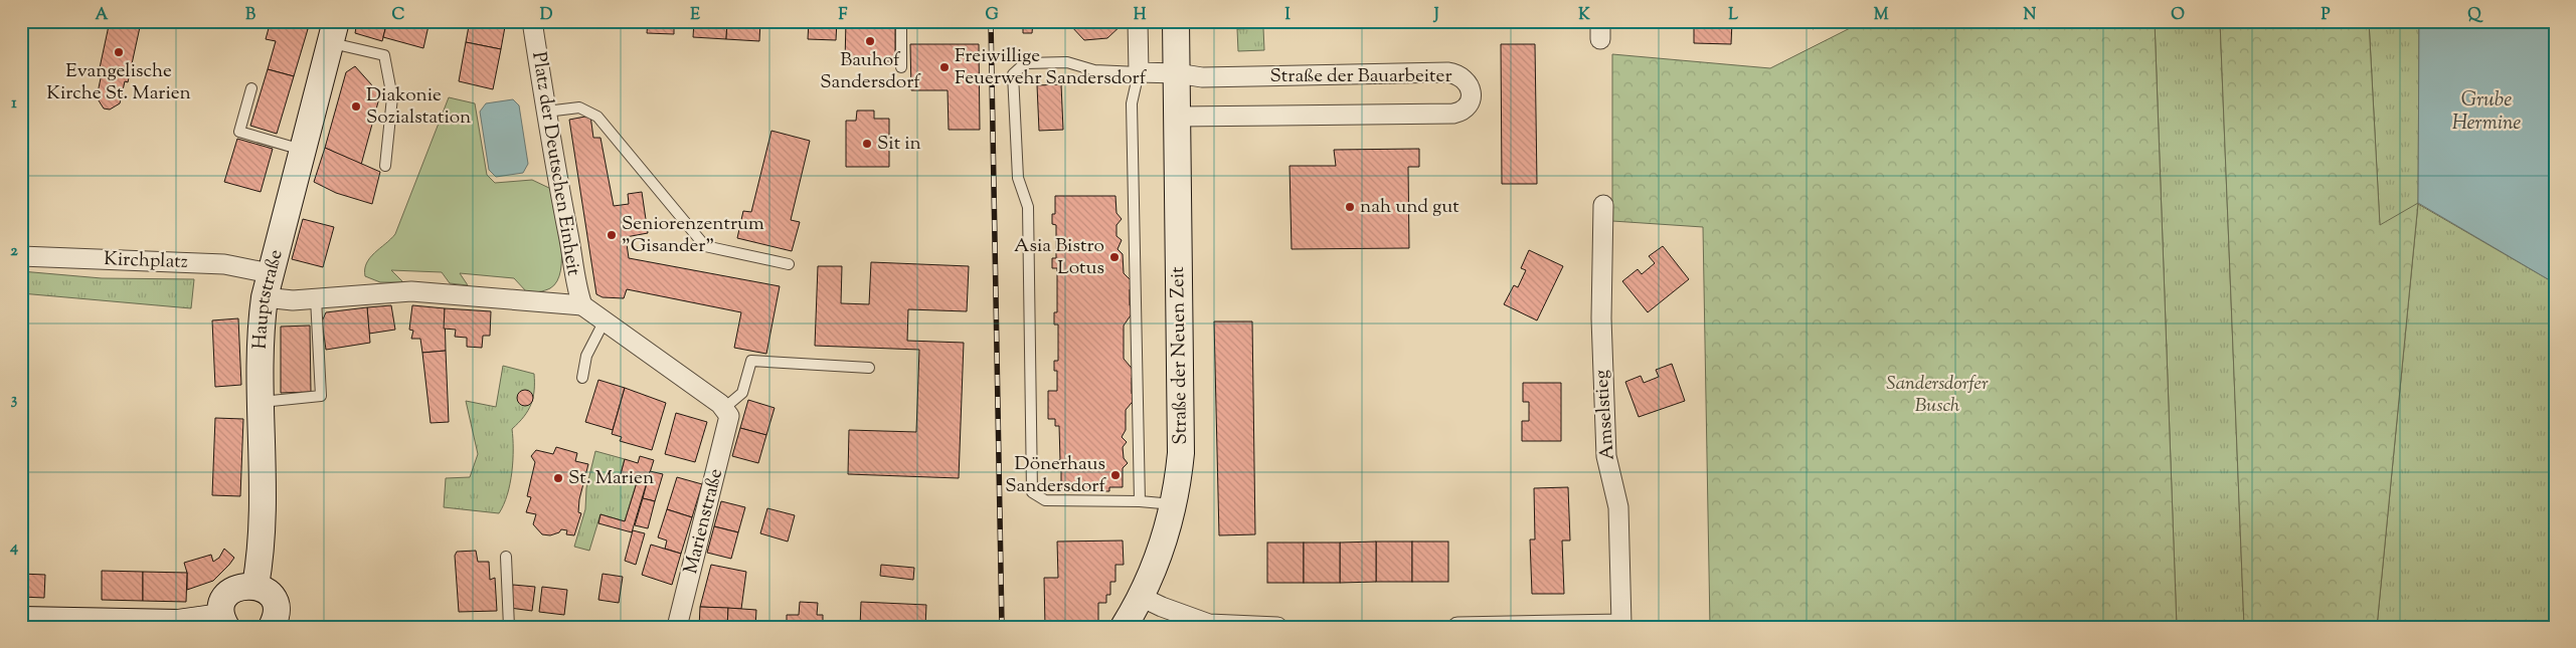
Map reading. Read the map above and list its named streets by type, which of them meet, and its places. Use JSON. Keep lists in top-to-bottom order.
{
  "streets": {
    "street": [
      "Straße der Bauarbeiter",
      "Platz der Deutschen Einheit",
      "Kirchplatz",
      "Hauptstraße",
      "Straße der Neuen Zeit",
      "Amselstieg",
      "Marienstraße"
    ]
  },
  "crossings": [
    ["Straße der Bauarbeiter", "Straße der Neuen Zeit"],
    ["Platz der Deutschen Einheit", "Kirchplatz"],
    ["Platz der Deutschen Einheit", "Hauptstraße"],
    ["Kirchplatz", "Hauptstraße"]
  ],
  "water": ["Grube Hermine"],
  "parks": ["Sandersdorfer Busch"],
  "places": [
    "Bauhof Sandersdorf",
    "Evangelische Kirche St. Marien",
    "Freiwillige Feuerwehr Sandersdorf",
    "Diakonie Sozialstation",
    "Sit in",
    "nah und gut",
    "Seniorenzentrum \"Gisander\"",
    "Asia Bistro Lotus",
    "Dönerhaus Sandersdorf",
    "St. Marien"
  ],
  "grid": {
    "columns": [
      "A",
      "B",
      "C",
      "D",
      "E",
      "F",
      "G",
      "H",
      "I",
      "J",
      "K",
      "L",
      "M",
      "N",
      "O",
      "P",
      "Q"
    ],
    "rows": [
      "1",
      "2",
      "3",
      "4"
    ]
  }
}
